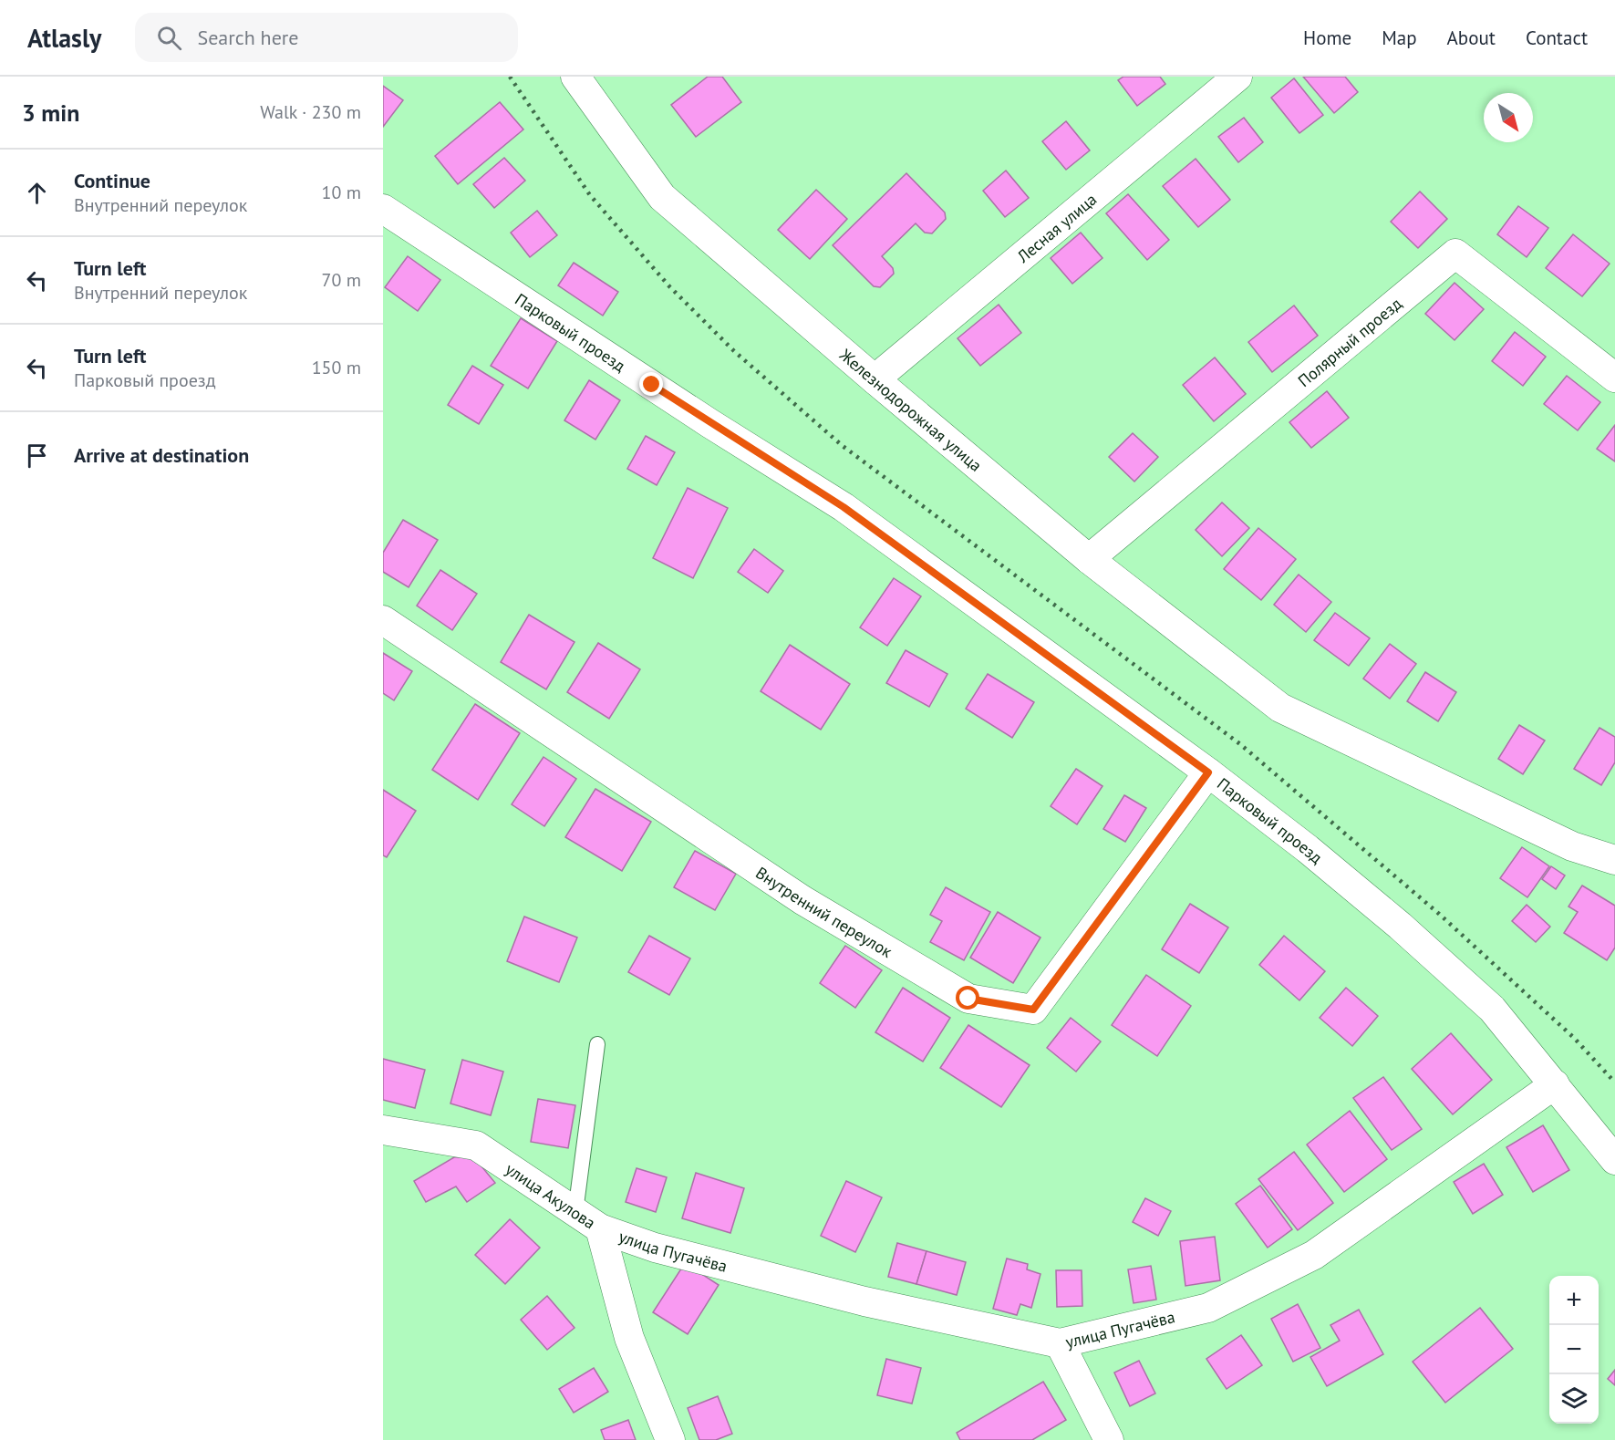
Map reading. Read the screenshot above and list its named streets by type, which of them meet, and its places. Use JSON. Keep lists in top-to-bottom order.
{
  "streets": {
    "street": [
      "Лесная улица",
      "Парковый проезд",
      "Полярный проезд",
      "Железнодорожная улица",
      "Внутренний переулок",
      "улица Акулова",
      "улица Пугачёва"
    ]
  },
  "crossings": [
    ["Лесная улица", "Железнодорожная улица"],
    ["Парковый проезд", "Внутренний переулок"],
    ["Парковый проезд", "улица Пугачёва"],
    ["Полярный проезд", "Железнодорожная улица"],
    ["улица Акулова", "улица Пугачёва"]
  ],
  "north": "bottom right",
  "page": {
    "header": "Atlasly",
    "search": "Search here",
    "nav": [
      "Home",
      "Map",
      "About",
      "Contact"
    ],
    "heading": ["3 min", "Walk · 230 m"],
    "list": [
      ["Continue", "Внутренний переулок", "10 m"],
      ["Turn left", "Внутренний переулок", "70 m"],
      ["Turn left", "Парковый проезд", "150 m"],
      "Arrive at destination"
    ],
    "map_buttons": ["+", "−"]
  }
}
